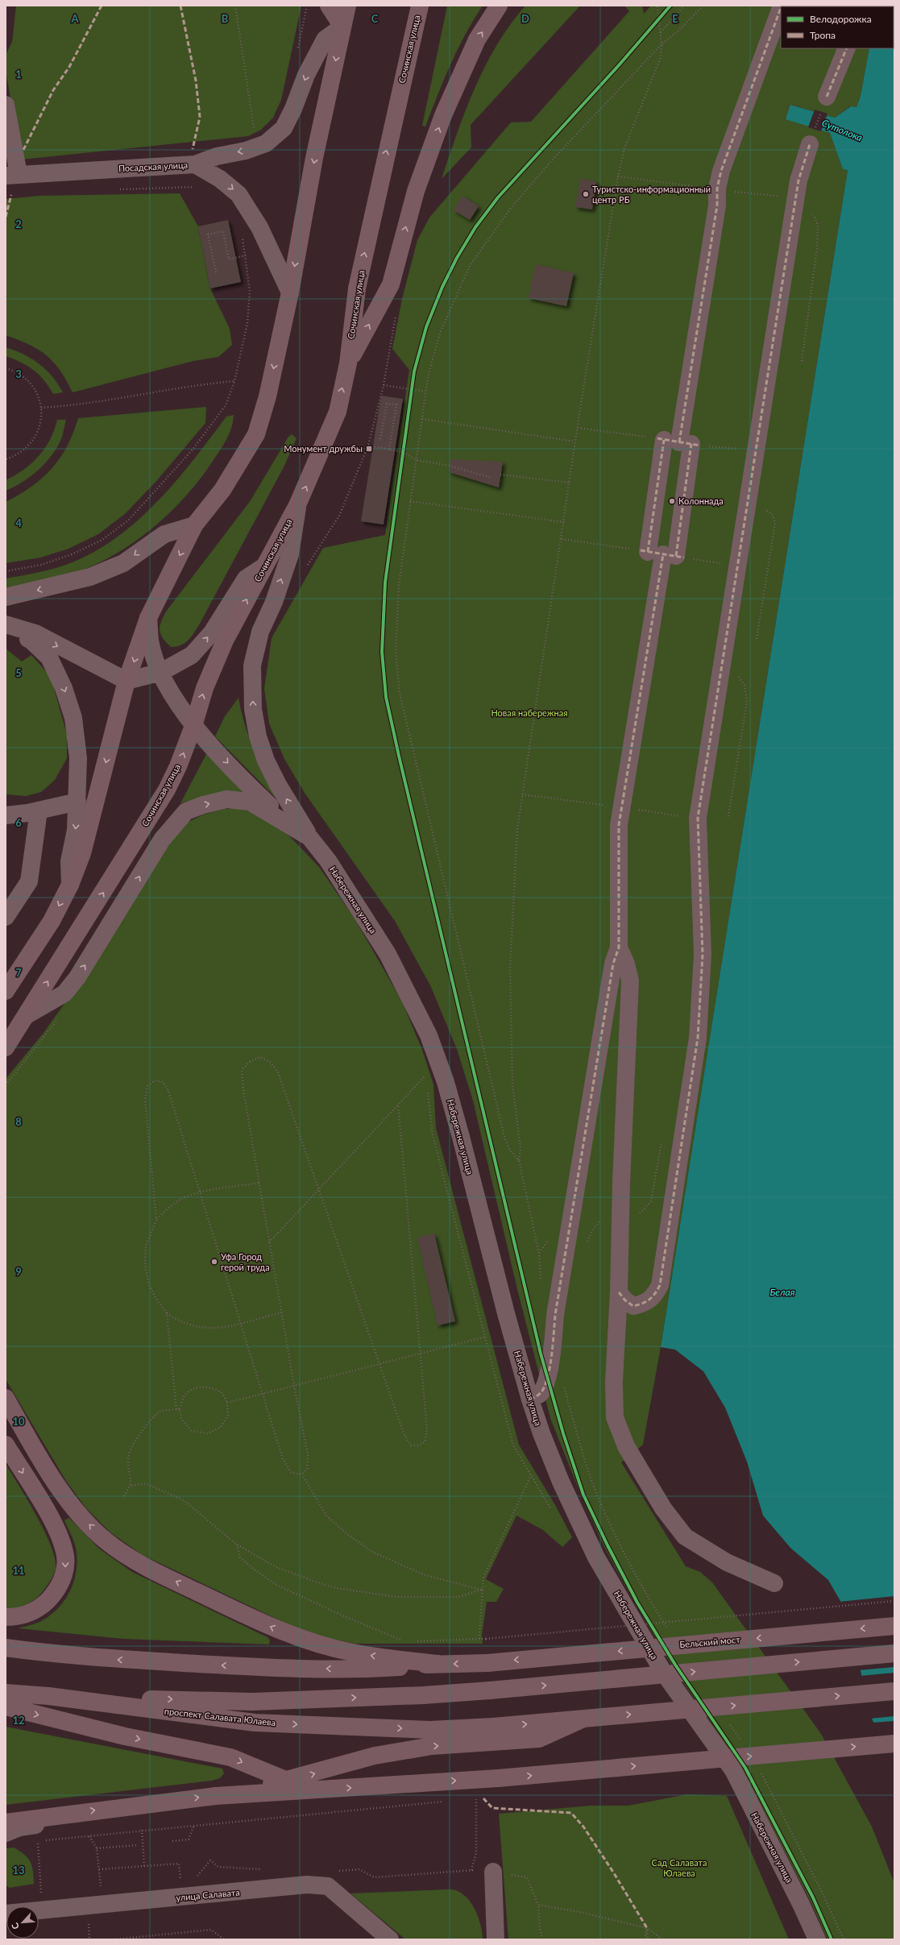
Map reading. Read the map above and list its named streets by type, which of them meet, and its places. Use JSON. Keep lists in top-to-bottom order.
{
  "streets": {
    "main road": ["Сочинская улица", "Бельский мост", "проспект Салавата Юлаева"],
    "street": ["Посадская улица", "Набережная улица", "улица Салавата"]
  },
  "one_way": ["Посадская улица"],
  "water": ["Сутолока", "Белая"],
  "parks": ["Новая набережная", "Сад Салавата Юлаева"],
  "places": {
    "other": ["Туристско-информационный центр РБ", "Колоннада", "Уфа Город герой труда"],
    "transit": ["Монумент дружбы"]
  },
  "legend": ["Велодорожка", "Тропа"],
  "north": "bottom left",
  "grid": {
    "columns": [
      "A",
      "B",
      "C",
      "D",
      "E"
    ],
    "rows": [
      "1",
      "2",
      "3",
      "4",
      "5",
      "6",
      "7",
      "8",
      "9",
      "10",
      "11",
      "12",
      "13"
    ]
  }
}
